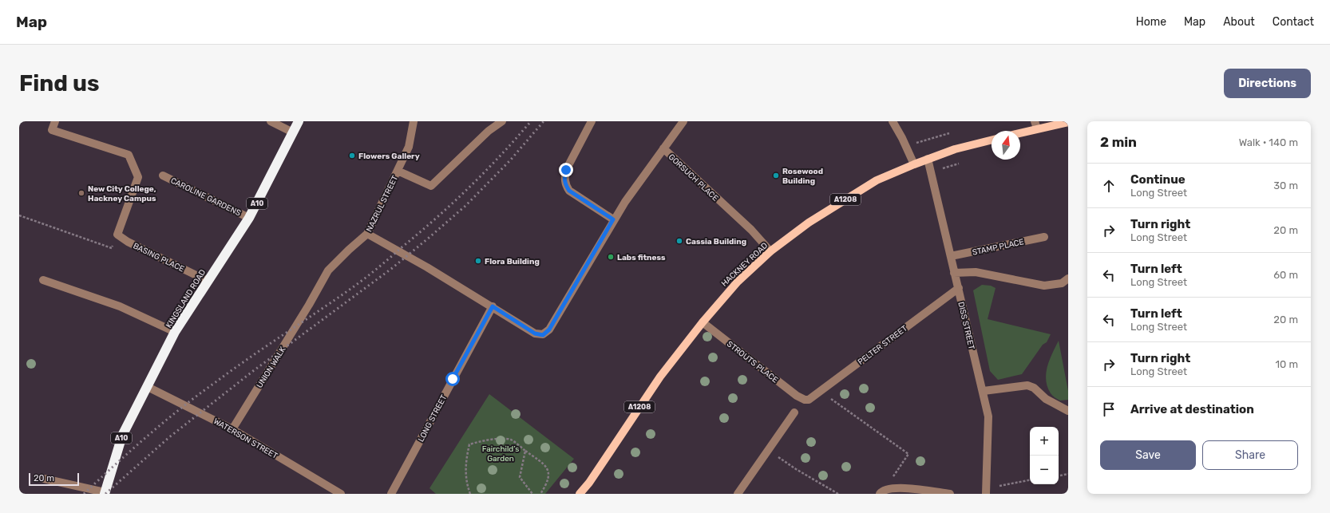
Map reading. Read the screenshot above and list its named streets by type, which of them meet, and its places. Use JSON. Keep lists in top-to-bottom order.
{
  "streets": {
    "highway": ["A10", "KINGSLAND ROAD"],
    "main road": ["A1208", "HACKNEY ROAD"],
    "street": [
      "GORSUCH PLACE",
      "CAROLINE GARDENS",
      "NAZRUL STREET",
      "STAMP PLACE",
      "BASING PLACE",
      "DISS STREET",
      "PELTER STREET",
      "STROUTS PLACE",
      "UNION WALK",
      "LONG STREET",
      "WATERSON STREET"
    ]
  },
  "crossings": [
    ["GORSUCH PLACE", "HACKNEY ROAD"],
    ["CAROLINE GARDENS", "KINGSLAND ROAD"],
    ["NAZRUL STREET", "UNION WALK"],
    ["STAMP PLACE", "DISS STREET"],
    ["BASING PLACE", "KINGSLAND ROAD"],
    ["HACKNEY ROAD", "DISS STREET"],
    ["HACKNEY ROAD", "STROUTS PLACE"],
    ["KINGSLAND ROAD", "WATERSON STREET"],
    ["DISS STREET", "PELTER STREET"],
    ["PELTER STREET", "STROUTS PLACE"],
    ["UNION WALK", "WATERSON STREET"]
  ],
  "parks": ["Fairchild’s Garden"],
  "places": [
    "Flowers Gallery",
    "Rosewood Building",
    "New City College, Hackney Campus",
    "Cassia Building",
    "Labs fitness",
    "Flora Building"
  ],
  "scale_bar": "20 m",
  "north": "top",
  "page": {
    "header": "Map",
    "nav": [
      "Home",
      "Map",
      "About",
      "Contact"
    ],
    "buttons": [
      "Directions",
      ["Save", "Share"]
    ],
    "title": "Find us",
    "heading": ["2 min", "Walk · 140 m"],
    "list": [
      ["Continue", "Long Street", "30 m"],
      ["Turn right", "Long Street", "20 m"],
      ["Turn left", "Long Street", "60 m"],
      ["Turn left", "Long Street", "20 m"],
      ["Turn right", "Long Street", "10 m"],
      "Arrive at destination"
    ],
    "map_buttons": ["+", "−"],
    "scale": "20 m"
  }
}
